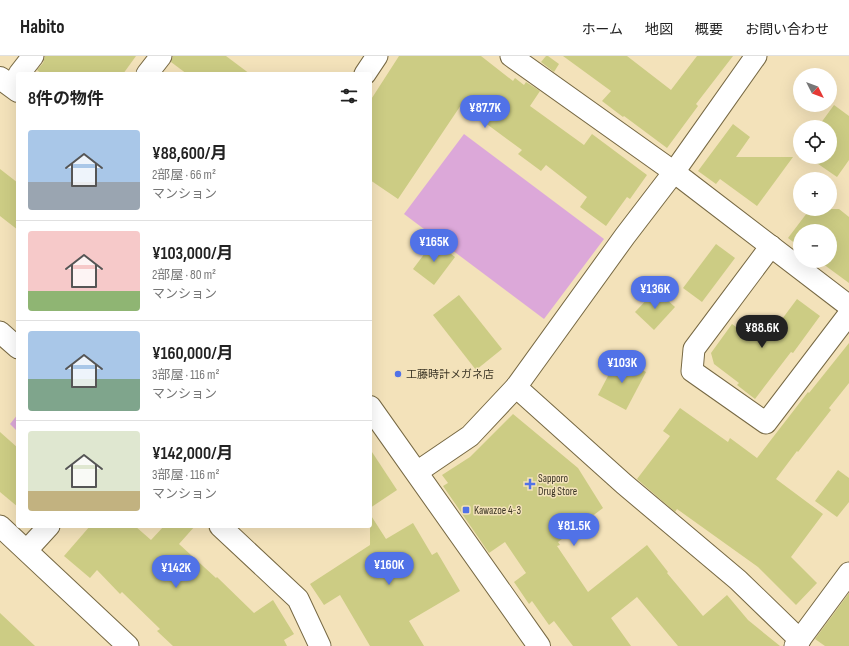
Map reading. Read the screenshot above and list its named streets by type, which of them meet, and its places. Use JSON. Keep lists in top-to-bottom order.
{
  "places": {
    "other": ["工藤時計メガネ店"],
    "health": ["Sapporo Drug Store"],
    "transit": ["Kawazoe 4-3"]
  },
  "north": "bottom right",
  "page": {
    "header": "Habito",
    "nav": [
      "ホーム",
      "地図",
      "概要",
      "お問い合わせ"
    ],
    "map_buttons": ["+", "−"],
    "heading": "8件の物件",
    "price": [
      "¥87.7K",
      "¥165K",
      "¥136K",
      "¥88.6K",
      "¥103K",
      "¥81.5K",
      "¥160K",
      "¥142K"
    ],
    "list": [
      {
        "name": "¥88,600/月",
        "note": "2部屋 · 66 m² · マンション"
      },
      {
        "name": "¥103,000/月",
        "note": "2部屋 · 80 m² · マンション"
      },
      {
        "name": "¥160,000/月",
        "note": "3部屋 · 116 m² · マンション"
      },
      {
        "name": "¥142,000/月",
        "note": "3部屋 · 116 m² · マンション"
      }
    ]
  }
}
